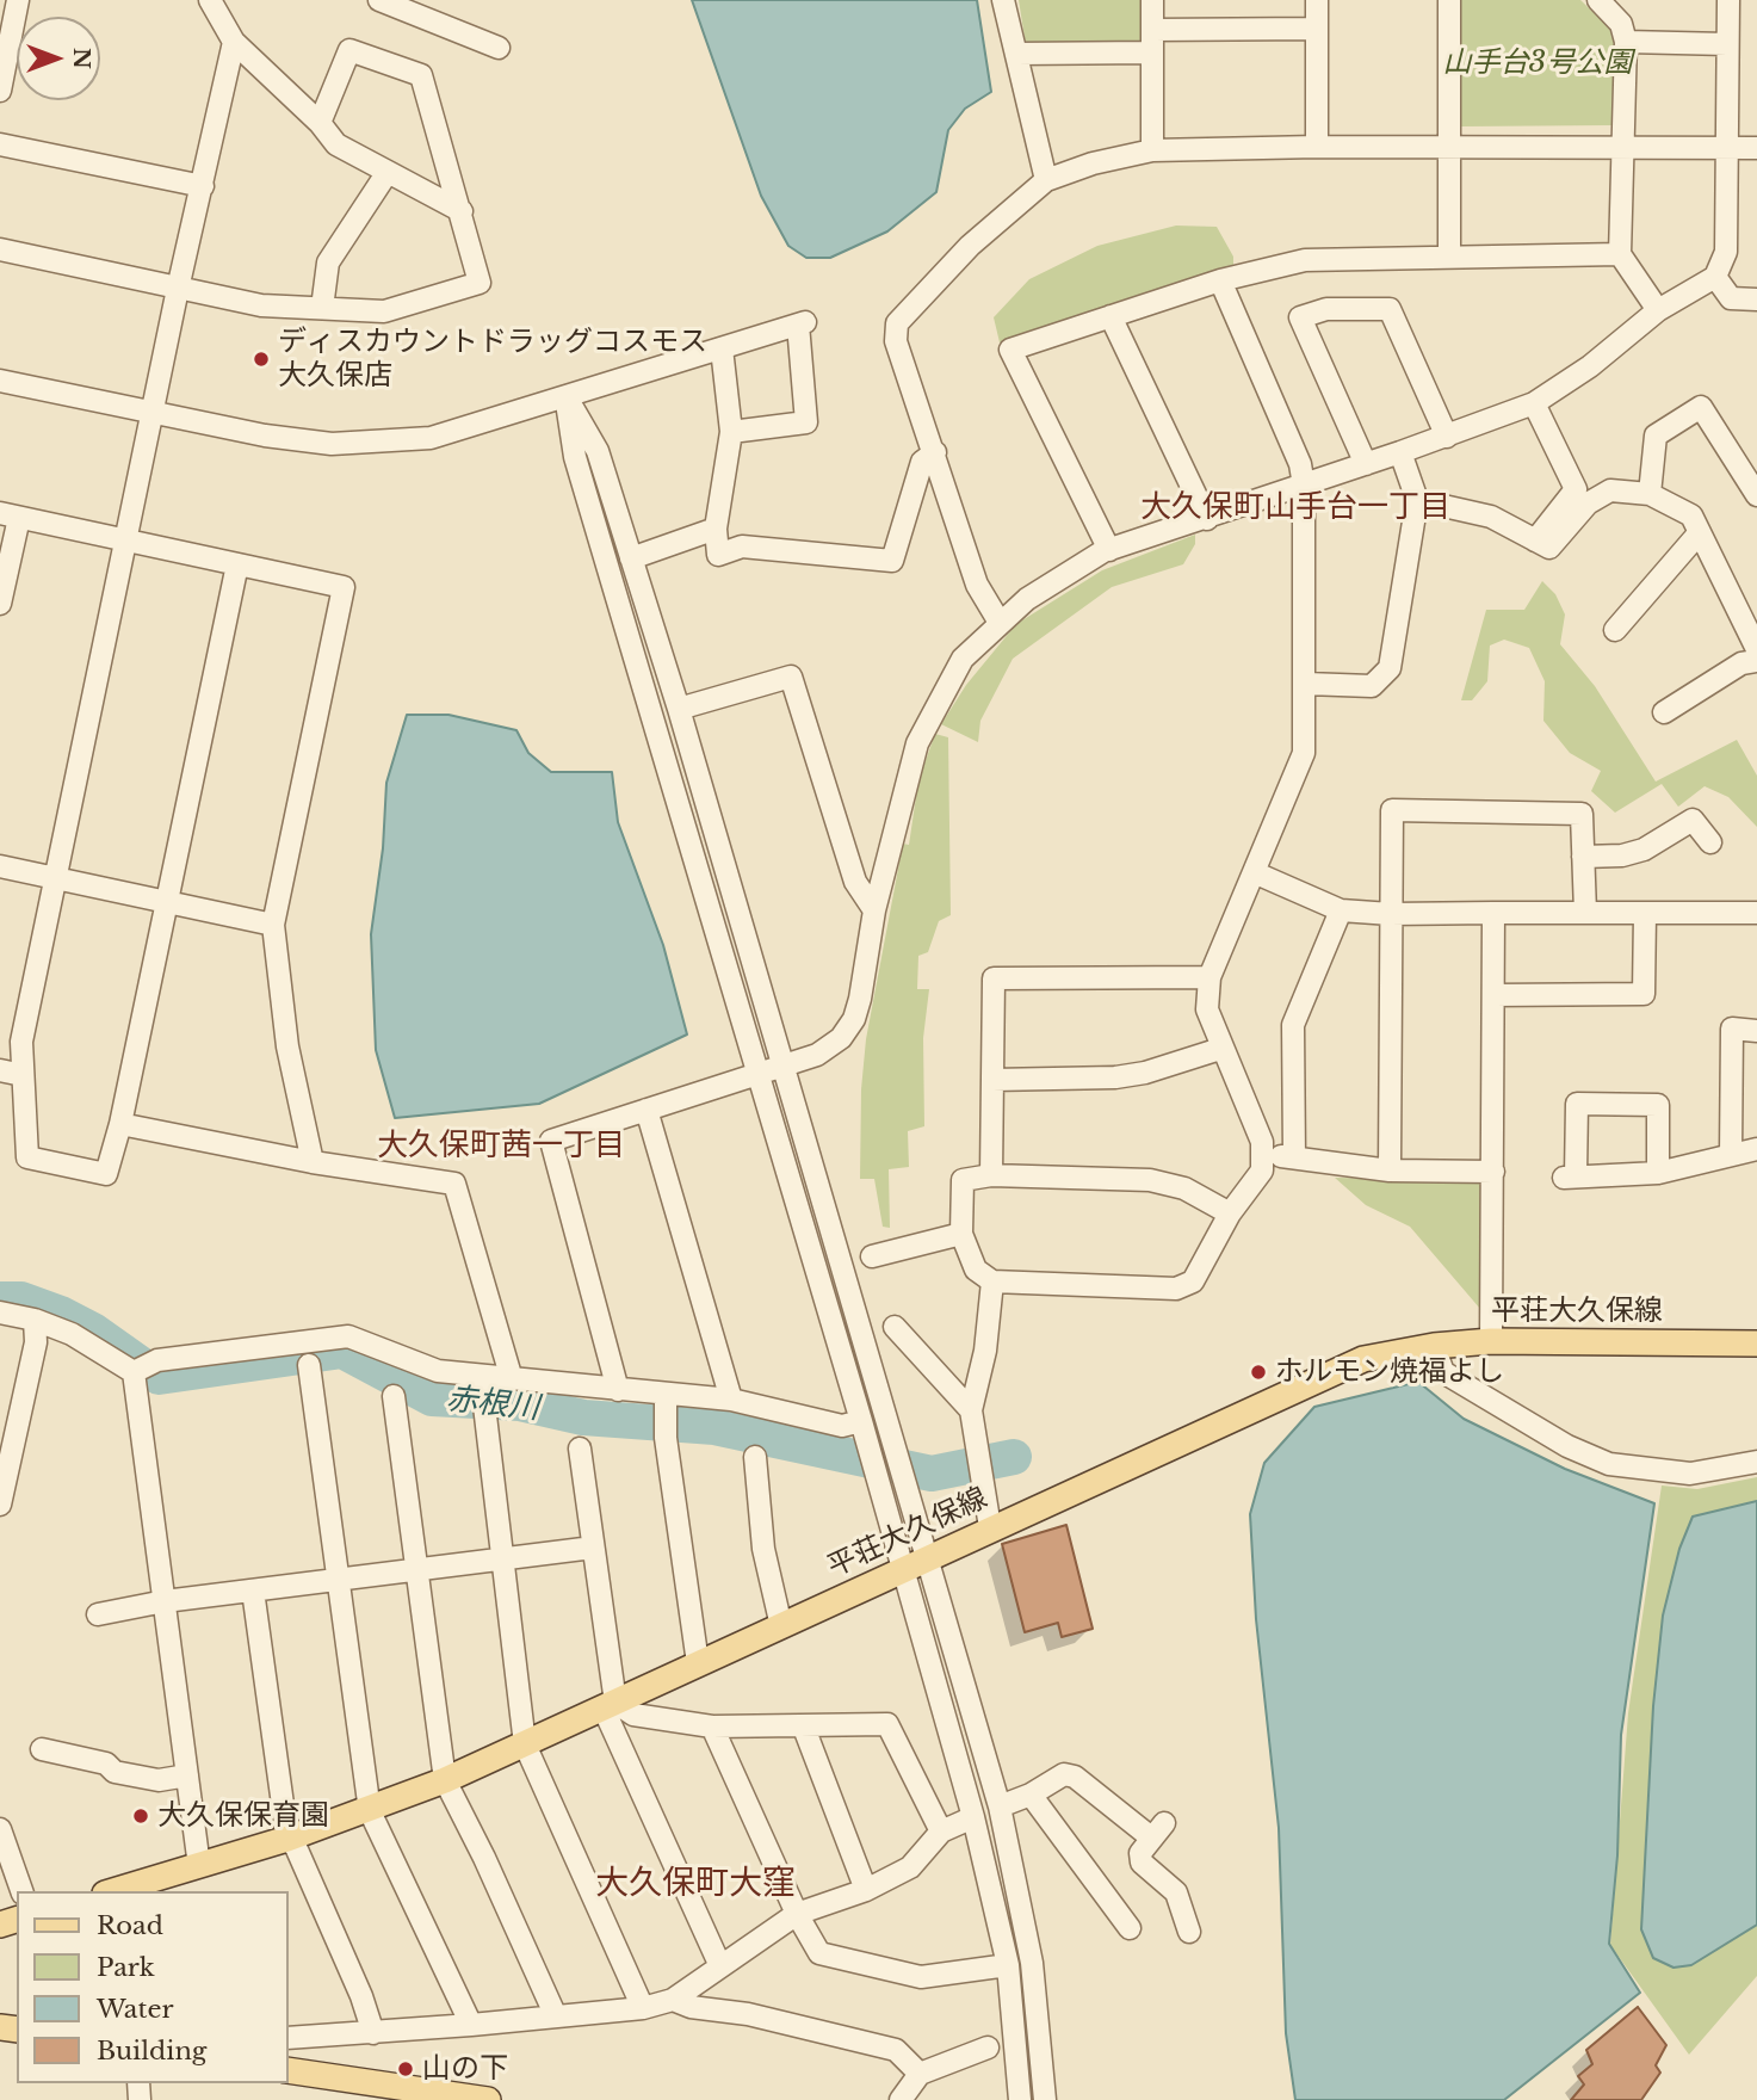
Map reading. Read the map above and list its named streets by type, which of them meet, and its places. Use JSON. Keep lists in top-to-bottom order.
{
  "streets": {
    "main road": ["平荘大久保線"]
  },
  "districts": ["大久保町山手台一丁目", "大久保町茜一丁目", "大久保町大窪"],
  "water": ["赤根川"],
  "parks": ["山手台3号公園"],
  "places": [
    "ディスカウントドラッグコスモス 大久保店",
    "ホルモン焼福よし",
    "大久保保育園",
    "山の下"
  ],
  "legend": [
    "Road",
    "Park",
    "Water",
    "Building"
  ],
  "north": "right"
}
